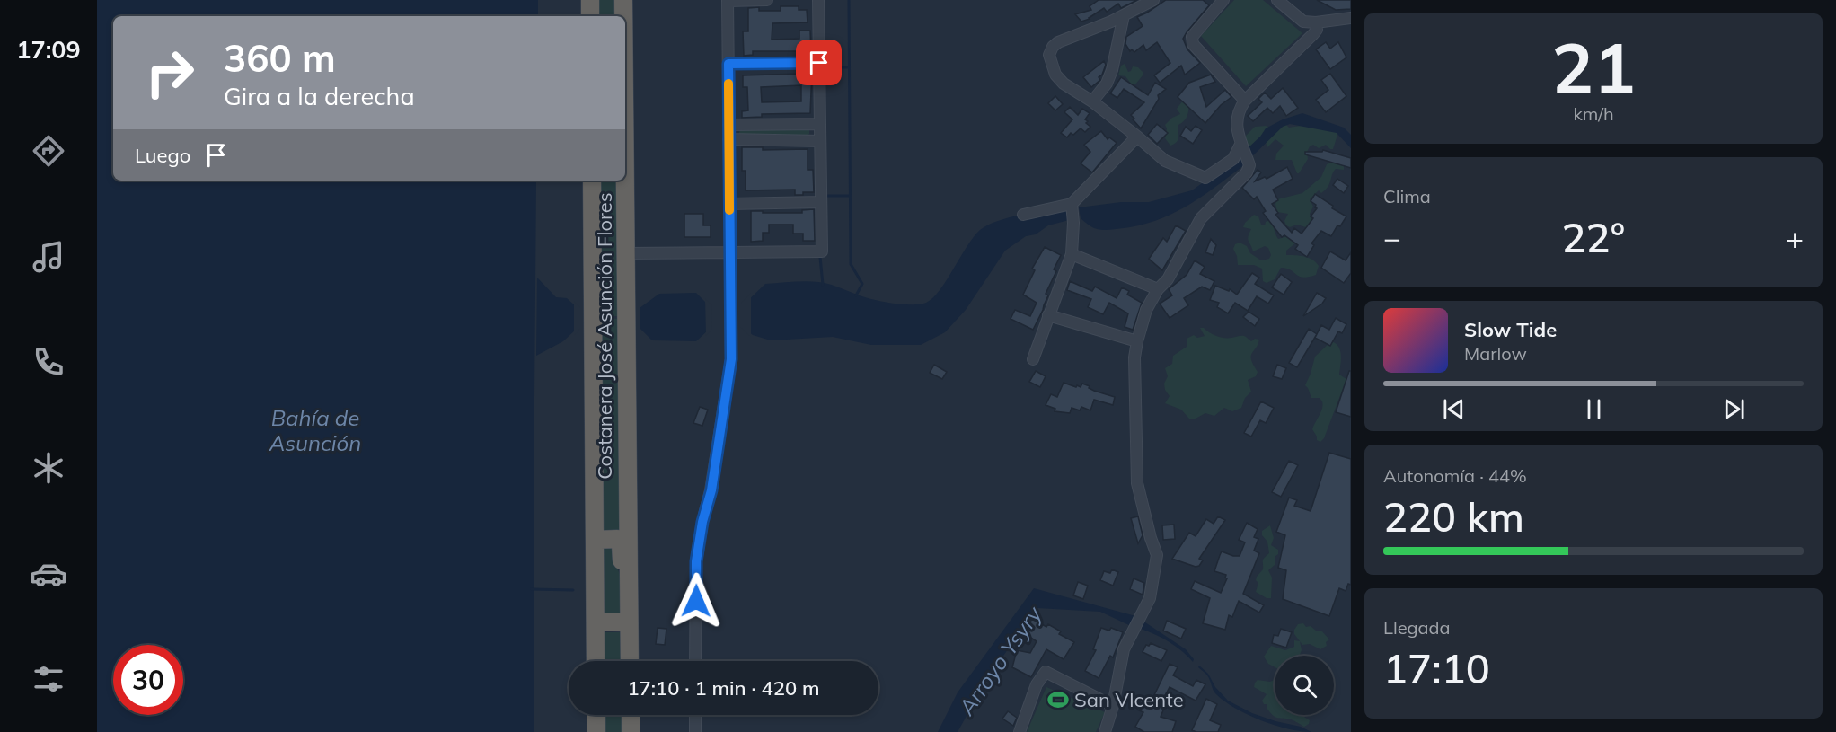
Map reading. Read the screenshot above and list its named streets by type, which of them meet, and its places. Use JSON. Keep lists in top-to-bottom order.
{
  "streets": {
    "highway": ["Costanera José Asunción Flores"]
  },
  "water": ["Bahía de Asunción", "Arroyo Ysyry"],
  "places": {
    "sports": ["San VIcente"]
  },
  "page": {
    "tabs": "17:09",
    "tile": [
      ["21", "km/h"],
      "Clima",
      ["Autonomía · 44%", "220 km"],
      ["Llegada", "17:10"]
    ],
    "turn": ["360 m", "Gira a la derecha"],
    "then": "Luego",
    "heat": ["−", "22°", "+"],
    "song": ["Slow Tide", "Marlow"],
    "limit": "30",
    "trip": "17:10 · 1 min · 420 m"
  }
}
